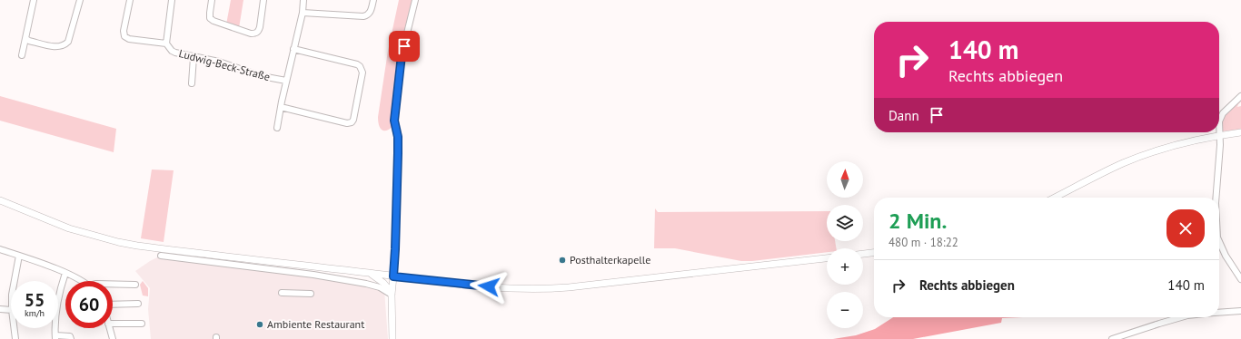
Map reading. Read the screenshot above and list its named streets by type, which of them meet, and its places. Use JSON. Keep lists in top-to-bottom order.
{
  "streets": {
    "street": ["Ludwig-Beck-Straße"]
  },
  "places": ["Posthalterkapelle", "Ambiente Restaurant"],
  "north": "top",
  "page": {
    "turn": ["140 m", "Rechts abbiegen"],
    "then": "Dann",
    "map_buttons": ["+", "−"],
    "heading": ["2 Min.", "480 m · 18:22"],
    "list": [
      {
        "name": "Rechts abbiegen",
        "value": "140 m"
      }
    ],
    "speed": "55 km/h",
    "limit": "60"
  }
}
